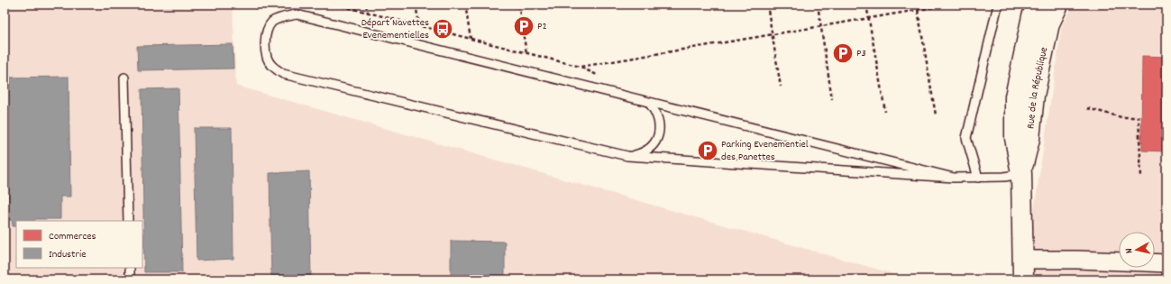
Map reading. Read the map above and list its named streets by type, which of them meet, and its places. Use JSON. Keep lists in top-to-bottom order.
{
  "streets": {
    "main road": ["Rue de la République"]
  },
  "places": {
    "parking": ["P2", "P3", "Parking Evenementiel des Panettes"],
    "bus stop": ["Départ Navettes Evenementielles"]
  },
  "legend": ["Commerces", "Industrie"],
  "north": "left"
}
